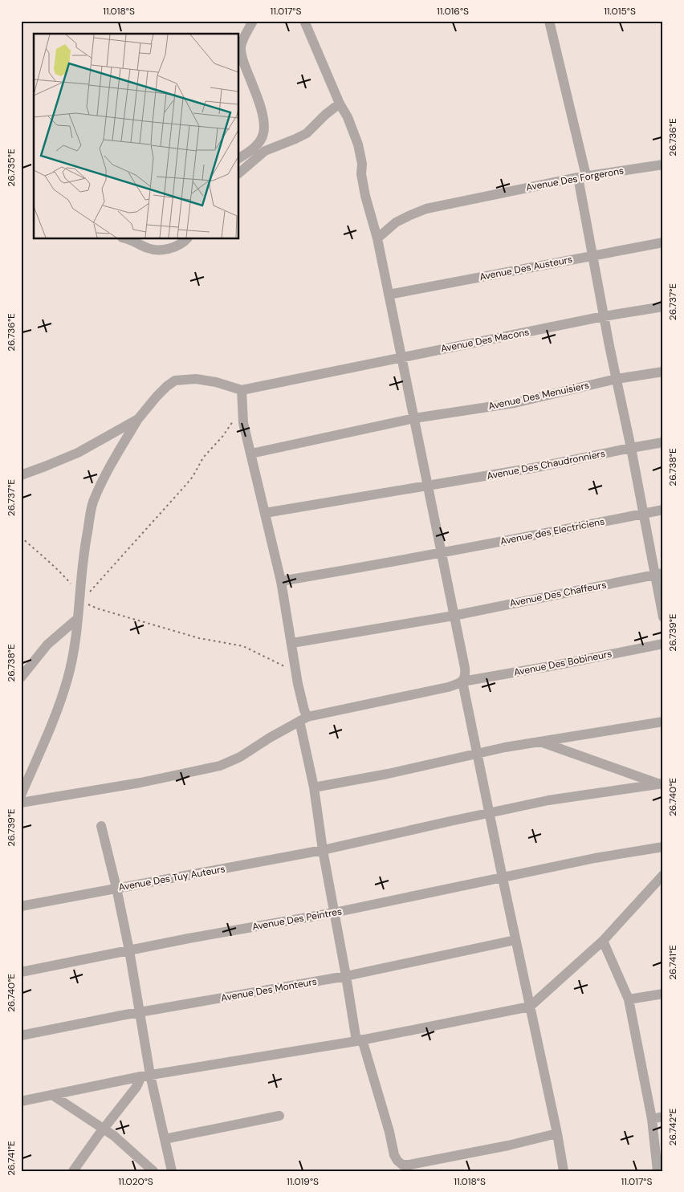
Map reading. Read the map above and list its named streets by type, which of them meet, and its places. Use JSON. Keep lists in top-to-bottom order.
{
  "streets": {
    "street": [
      "Avenue Des Forgerons",
      "Avenue Des Austeurs",
      "Avenue Des Macons",
      "Avenue Des Menuisiers",
      "Avenue Des Chaudronniers",
      "Avenue des Electriciens",
      "Avenue Des Chaffeurs",
      "Avenue Des Bobineurs",
      "Avenue Des Tuy Auteurs",
      "Avenue Des Peintres",
      "Avenue Des Monteurs"
    ]
  },
  "coordinates": [
    "11.018°S",
    "11.017°S",
    "11.016°S",
    "11.015°S",
    "26.736°E",
    "26.735°E",
    "26.737°E",
    "26.738°E",
    "26.739°E",
    "26.740°E",
    "26.741°E",
    "26.742°E",
    "11.020°S",
    "11.019°S"
  ]
}
